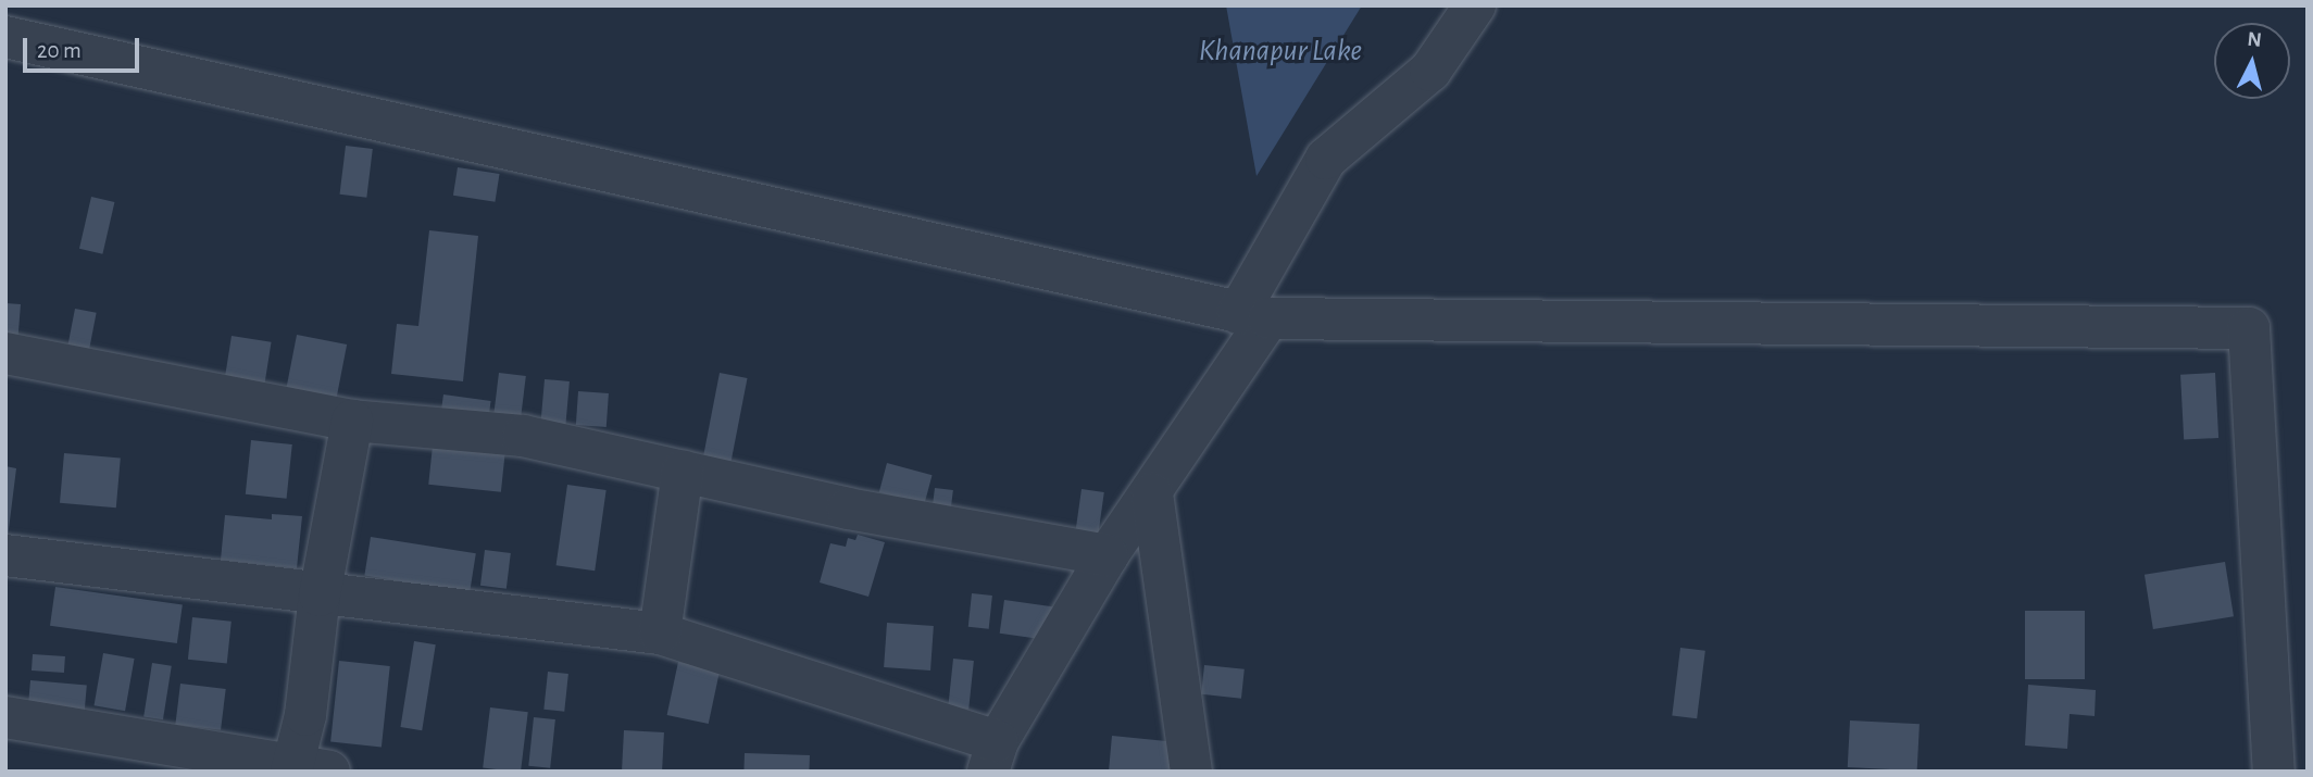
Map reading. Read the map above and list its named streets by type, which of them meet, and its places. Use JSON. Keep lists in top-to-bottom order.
{
  "water": ["Khanapur Lake"],
  "scale_bar": "20 m",
  "north": "top"
}
